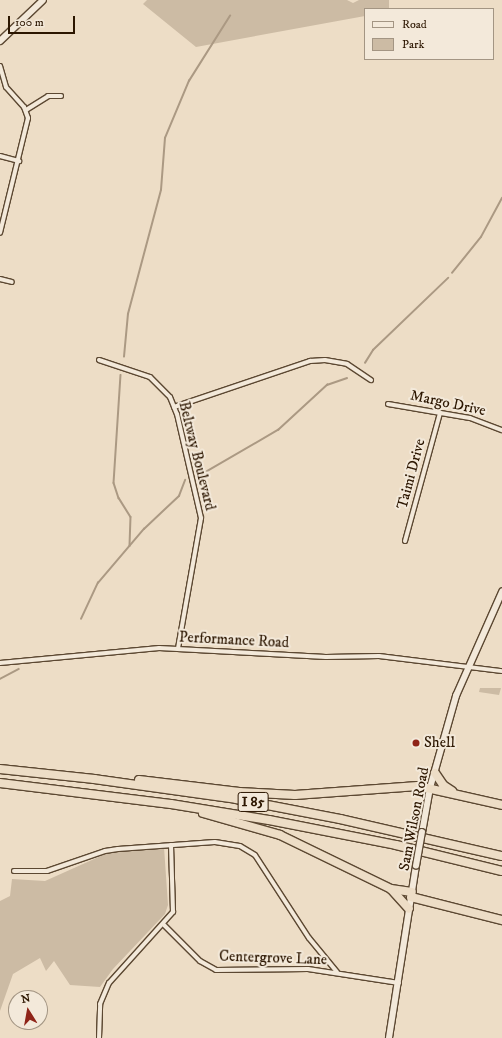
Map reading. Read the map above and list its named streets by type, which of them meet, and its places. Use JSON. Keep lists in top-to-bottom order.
{
  "streets": {
    "highway": ["I 85"],
    "street": [
      "Margo Drive",
      "Beltway Boulevard",
      "Taimi Drive",
      "Performance Road",
      "Sam Wilson Road",
      "Centergrove Lane"
    ]
  },
  "crossings": [
    ["Margo Drive", "Taimi Drive"],
    ["Beltway Boulevard", "Performance Road"],
    ["Performance Road", "Sam Wilson Road"],
    ["Sam Wilson Road", "Centergrove Lane"]
  ],
  "places": ["Shell"],
  "legend": ["Road", "Park"],
  "scale_bar": "100 m",
  "north": "top"
}
